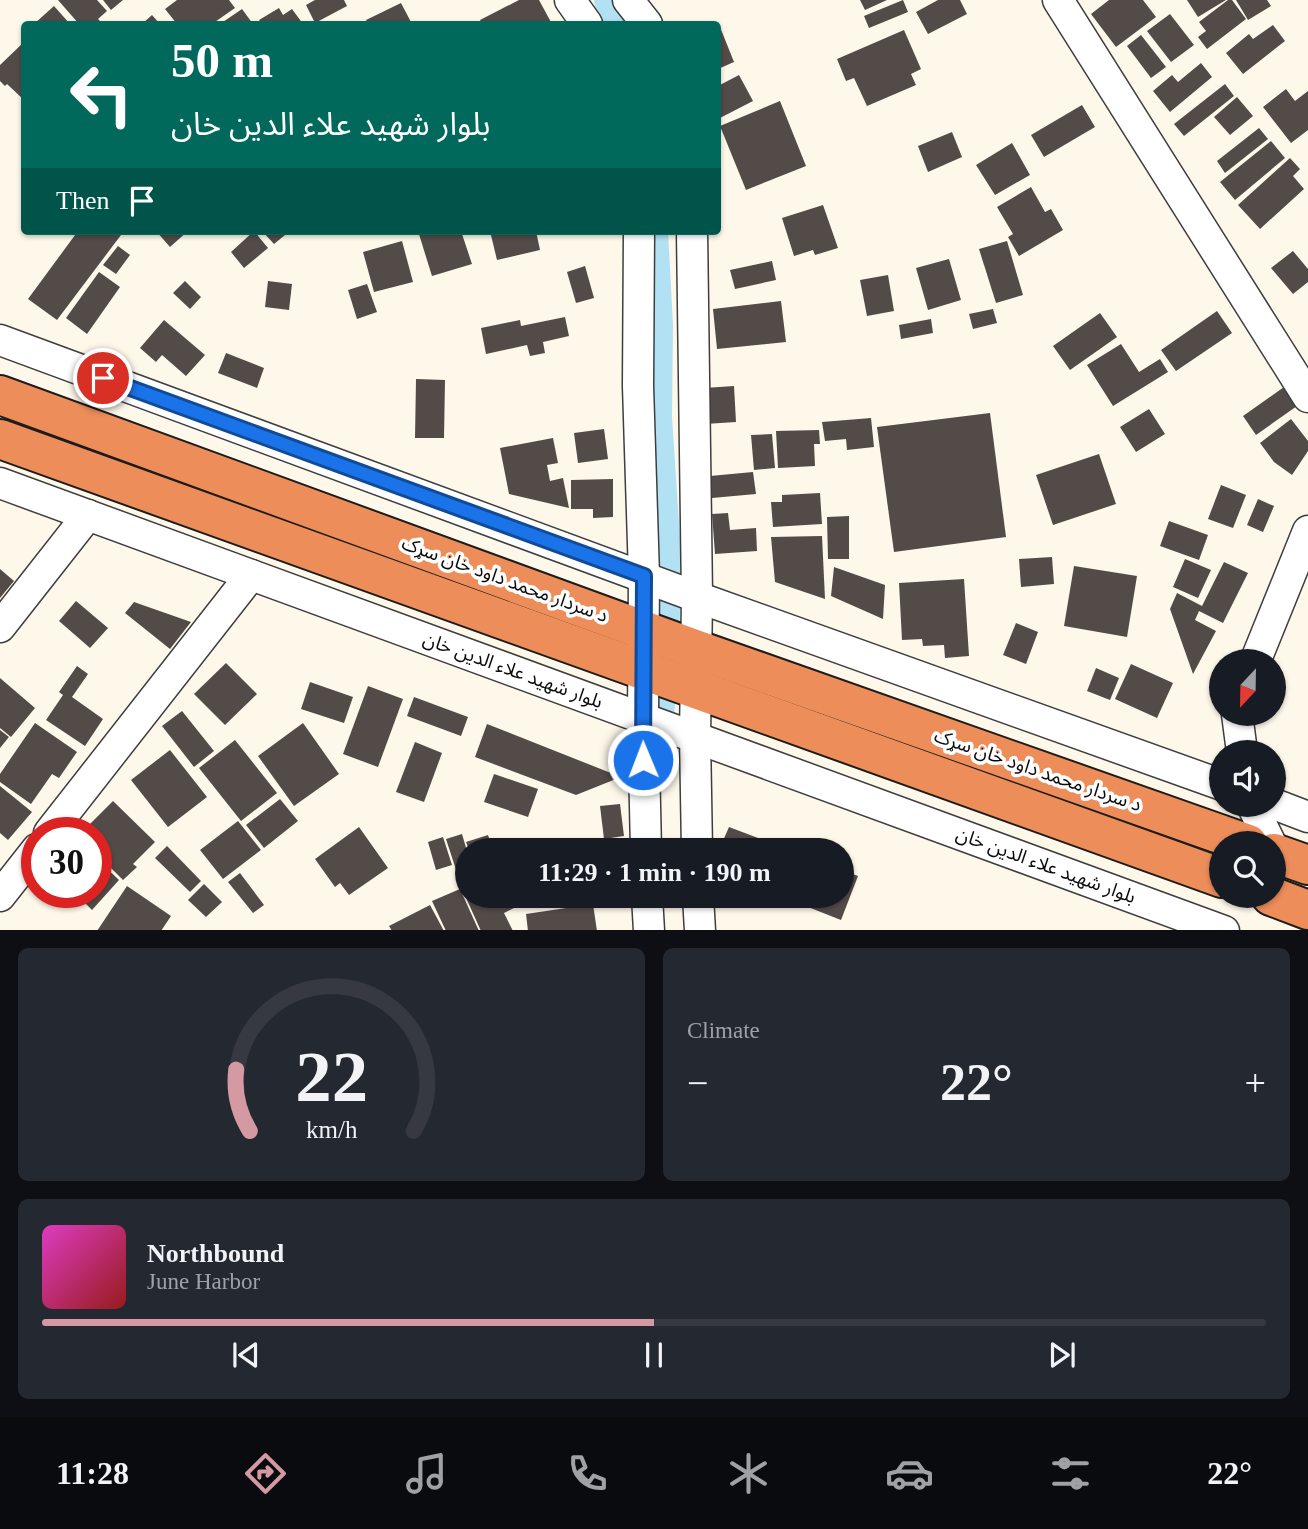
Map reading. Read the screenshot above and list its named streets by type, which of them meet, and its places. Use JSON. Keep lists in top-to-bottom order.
{
  "streets": {
    "highway": ["د سردار محمد داود خان سړک"],
    "street": ["بلوار شهید علاء الدین خان"]
  },
  "north": "bottom",
  "page": {
    "turn": ["50 m", "بلوار شهید علاء الدین خان"],
    "then": "Then",
    "limit": "30",
    "trip": "11:29 · 1 min · 190 m",
    "tile": "Climate",
    "heat": ["−", "22°", "+"],
    "song": ["Northbound", "June Harbor"],
    "tabs": ["11:28", "22°"],
    "gauge": ["22", "km/h"]
  }
}
